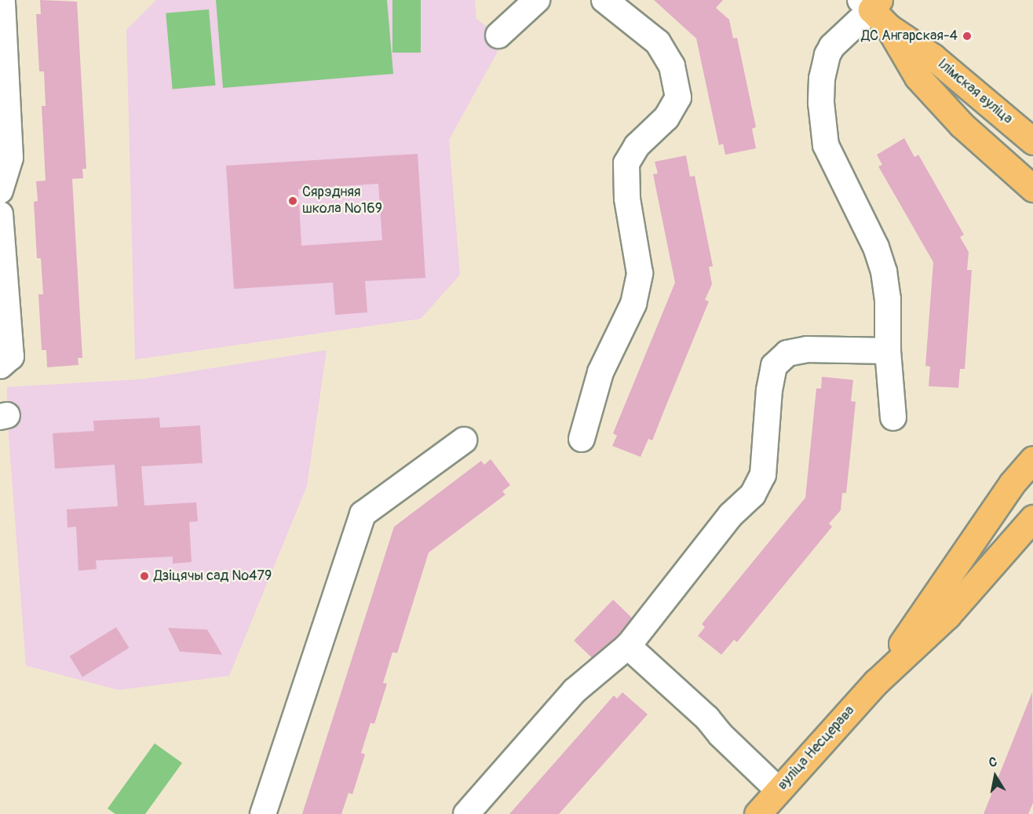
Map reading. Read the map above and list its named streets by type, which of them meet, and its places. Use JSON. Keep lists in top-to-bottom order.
{
  "streets": {
    "main road": ["Ілімская вуліца", "вуліца Несцерава"]
  },
  "places": ["ДС Ангарская-4", "Сярэдняя школа №169", "Дзіцячы сад №479"],
  "north": "top"
}
